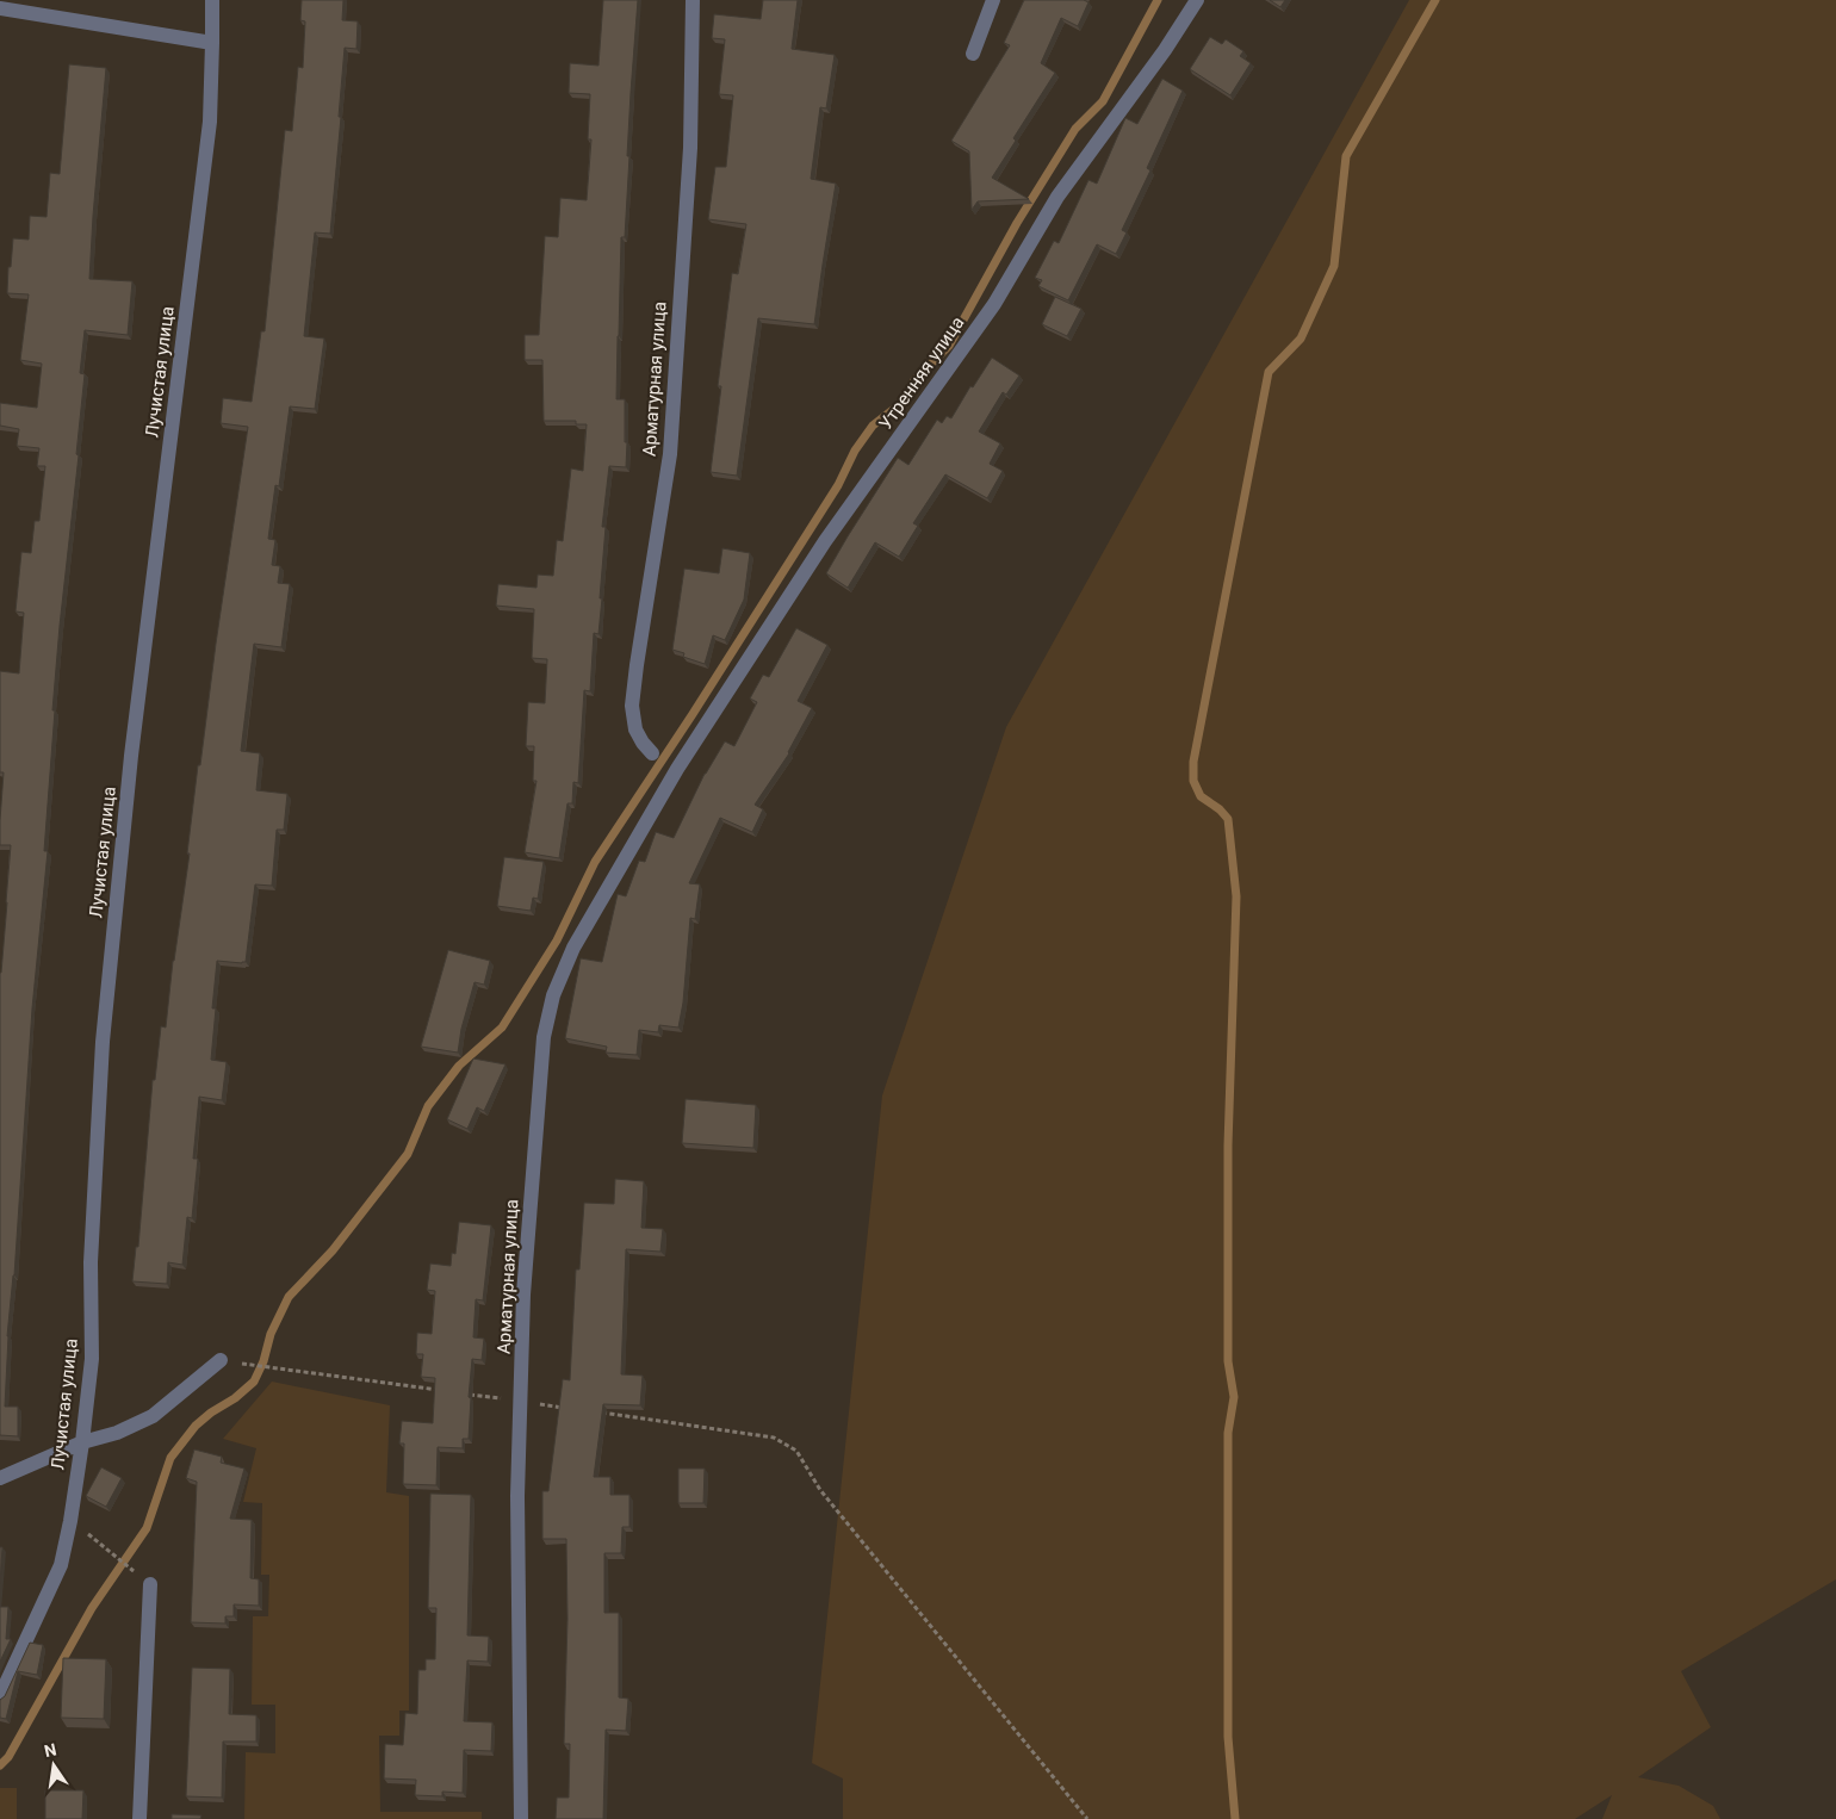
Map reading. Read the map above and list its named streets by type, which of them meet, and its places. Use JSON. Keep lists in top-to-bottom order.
{
  "streets": {
    "street": ["Лучистая улица", "Утренняя улица", "Арматурная улица"]
  },
  "crossings": [
    ["Утренняя улица", "Арматурная улица"]
  ],
  "north": "top"
}
